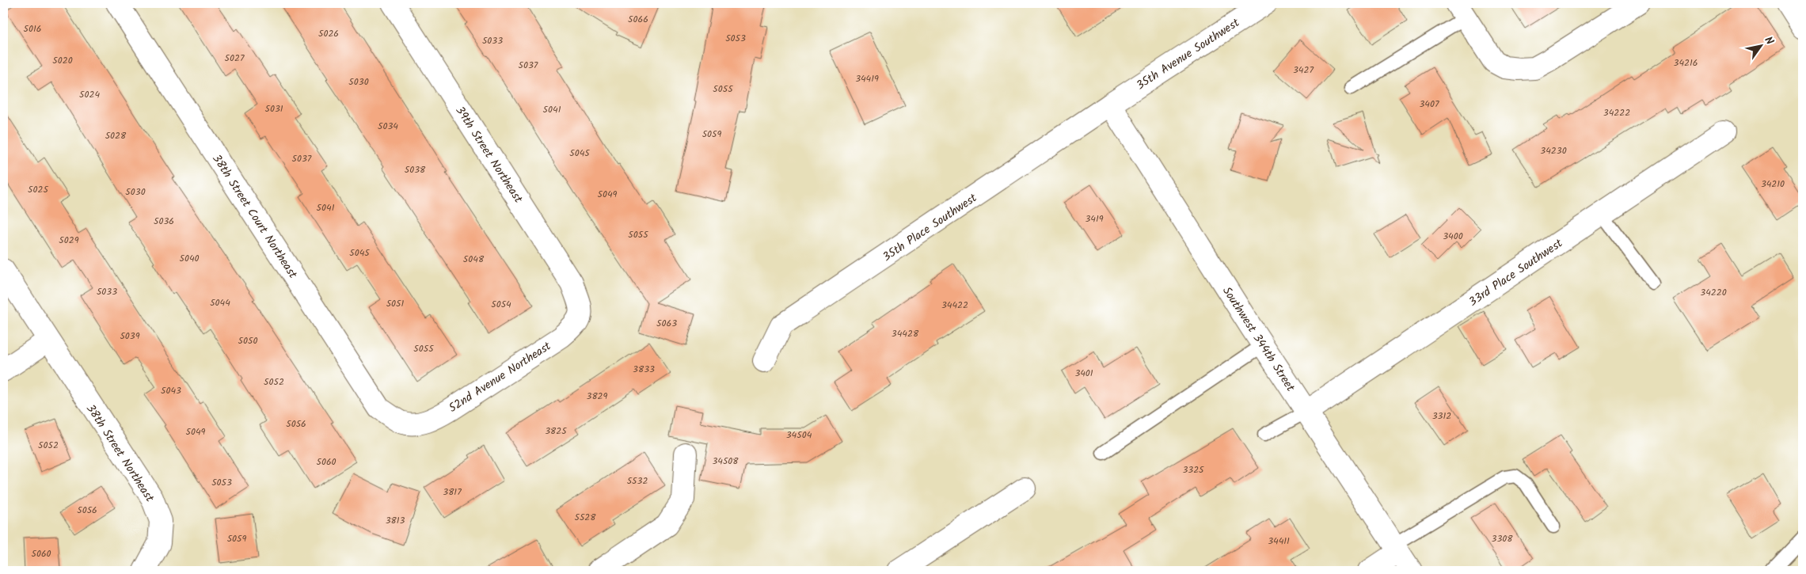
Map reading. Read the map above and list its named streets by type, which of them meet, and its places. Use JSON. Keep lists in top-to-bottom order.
{
  "streets": {
    "street": [
      "35th Avenue Southwest",
      "39th Street Northeast",
      "38th Street Court Northeast",
      "35th Place Southwest",
      "33rd Place Southwest",
      "Southwest 344th Street",
      "52nd Avenue Northeast",
      "38th Street Northeast"
    ]
  },
  "crossings": [
    ["35th Avenue Southwest", "35th Place Southwest"],
    ["35th Avenue Southwest", "Southwest 344th Street"],
    ["39th Street Northeast", "52nd Avenue Northeast"],
    ["38th Street Court Northeast", "52nd Avenue Northeast"],
    ["35th Place Southwest", "Southwest 344th Street"],
    ["33rd Place Southwest", "Southwest 344th Street"]
  ],
  "house_numbers": [
    "5066",
    "5016",
    "5026",
    "5053",
    "5033",
    "5027",
    "5020",
    "34216",
    "5037",
    "3427",
    "34419",
    "5030",
    "5055",
    "5024",
    "3407",
    "5031",
    "5041",
    "34222",
    "5034",
    "5059",
    "5028",
    "34230",
    "5045",
    "5037",
    "5038",
    "34210",
    "5025",
    "5030",
    "5049",
    "5041",
    "3419",
    "5036",
    "5055",
    "3400",
    "5029",
    "5045",
    "5040",
    "5048",
    "5033",
    "34220",
    "5044",
    "5051",
    "5054",
    "34422",
    "5063",
    "34428",
    "5039",
    "5050",
    "5055",
    "3833",
    "3401",
    "5052",
    "5043",
    "3829",
    "3312",
    "5056",
    "3825",
    "5049",
    "34504",
    "5052",
    "34508",
    "5060",
    "3325",
    "5532",
    "5053",
    "3817",
    "5056",
    "5528",
    "3813",
    "5059",
    "3308",
    "34411",
    "5060"
  ],
  "north": "top right"
}
